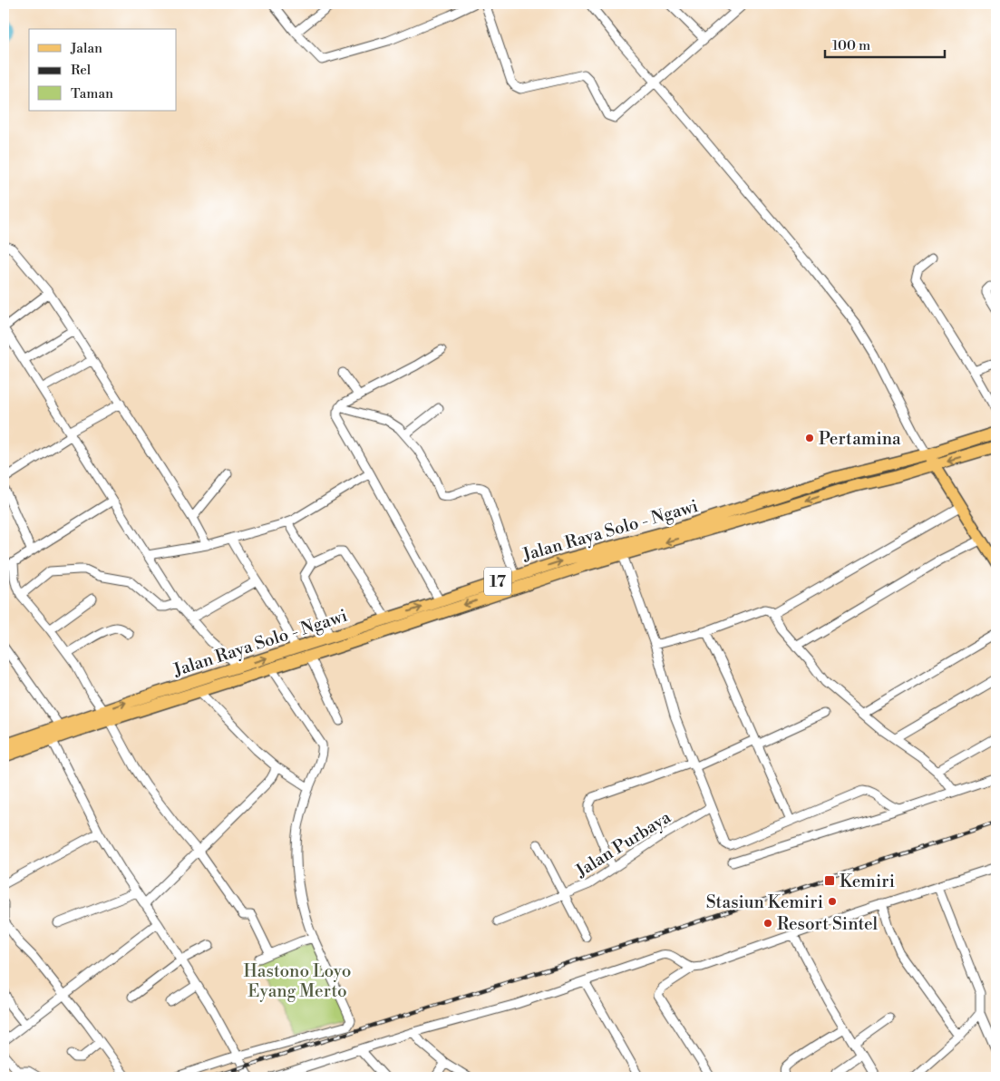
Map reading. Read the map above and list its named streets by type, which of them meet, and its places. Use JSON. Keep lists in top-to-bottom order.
{
  "streets": {
    "highway": ["Jalan Raya Solo - Ngawi", "17"],
    "street": ["Jalan Purbaya"]
  },
  "parks": ["Hastono Loyo Eyang Merto"],
  "places": {
    "other": ["Pertamina", "Stasiun Kemiri", "Resort Sintel"],
    "transit": ["Kemiri"]
  },
  "legend": ["Jalan", "Rel", "Taman"],
  "scale_bar": "100 m"
}
